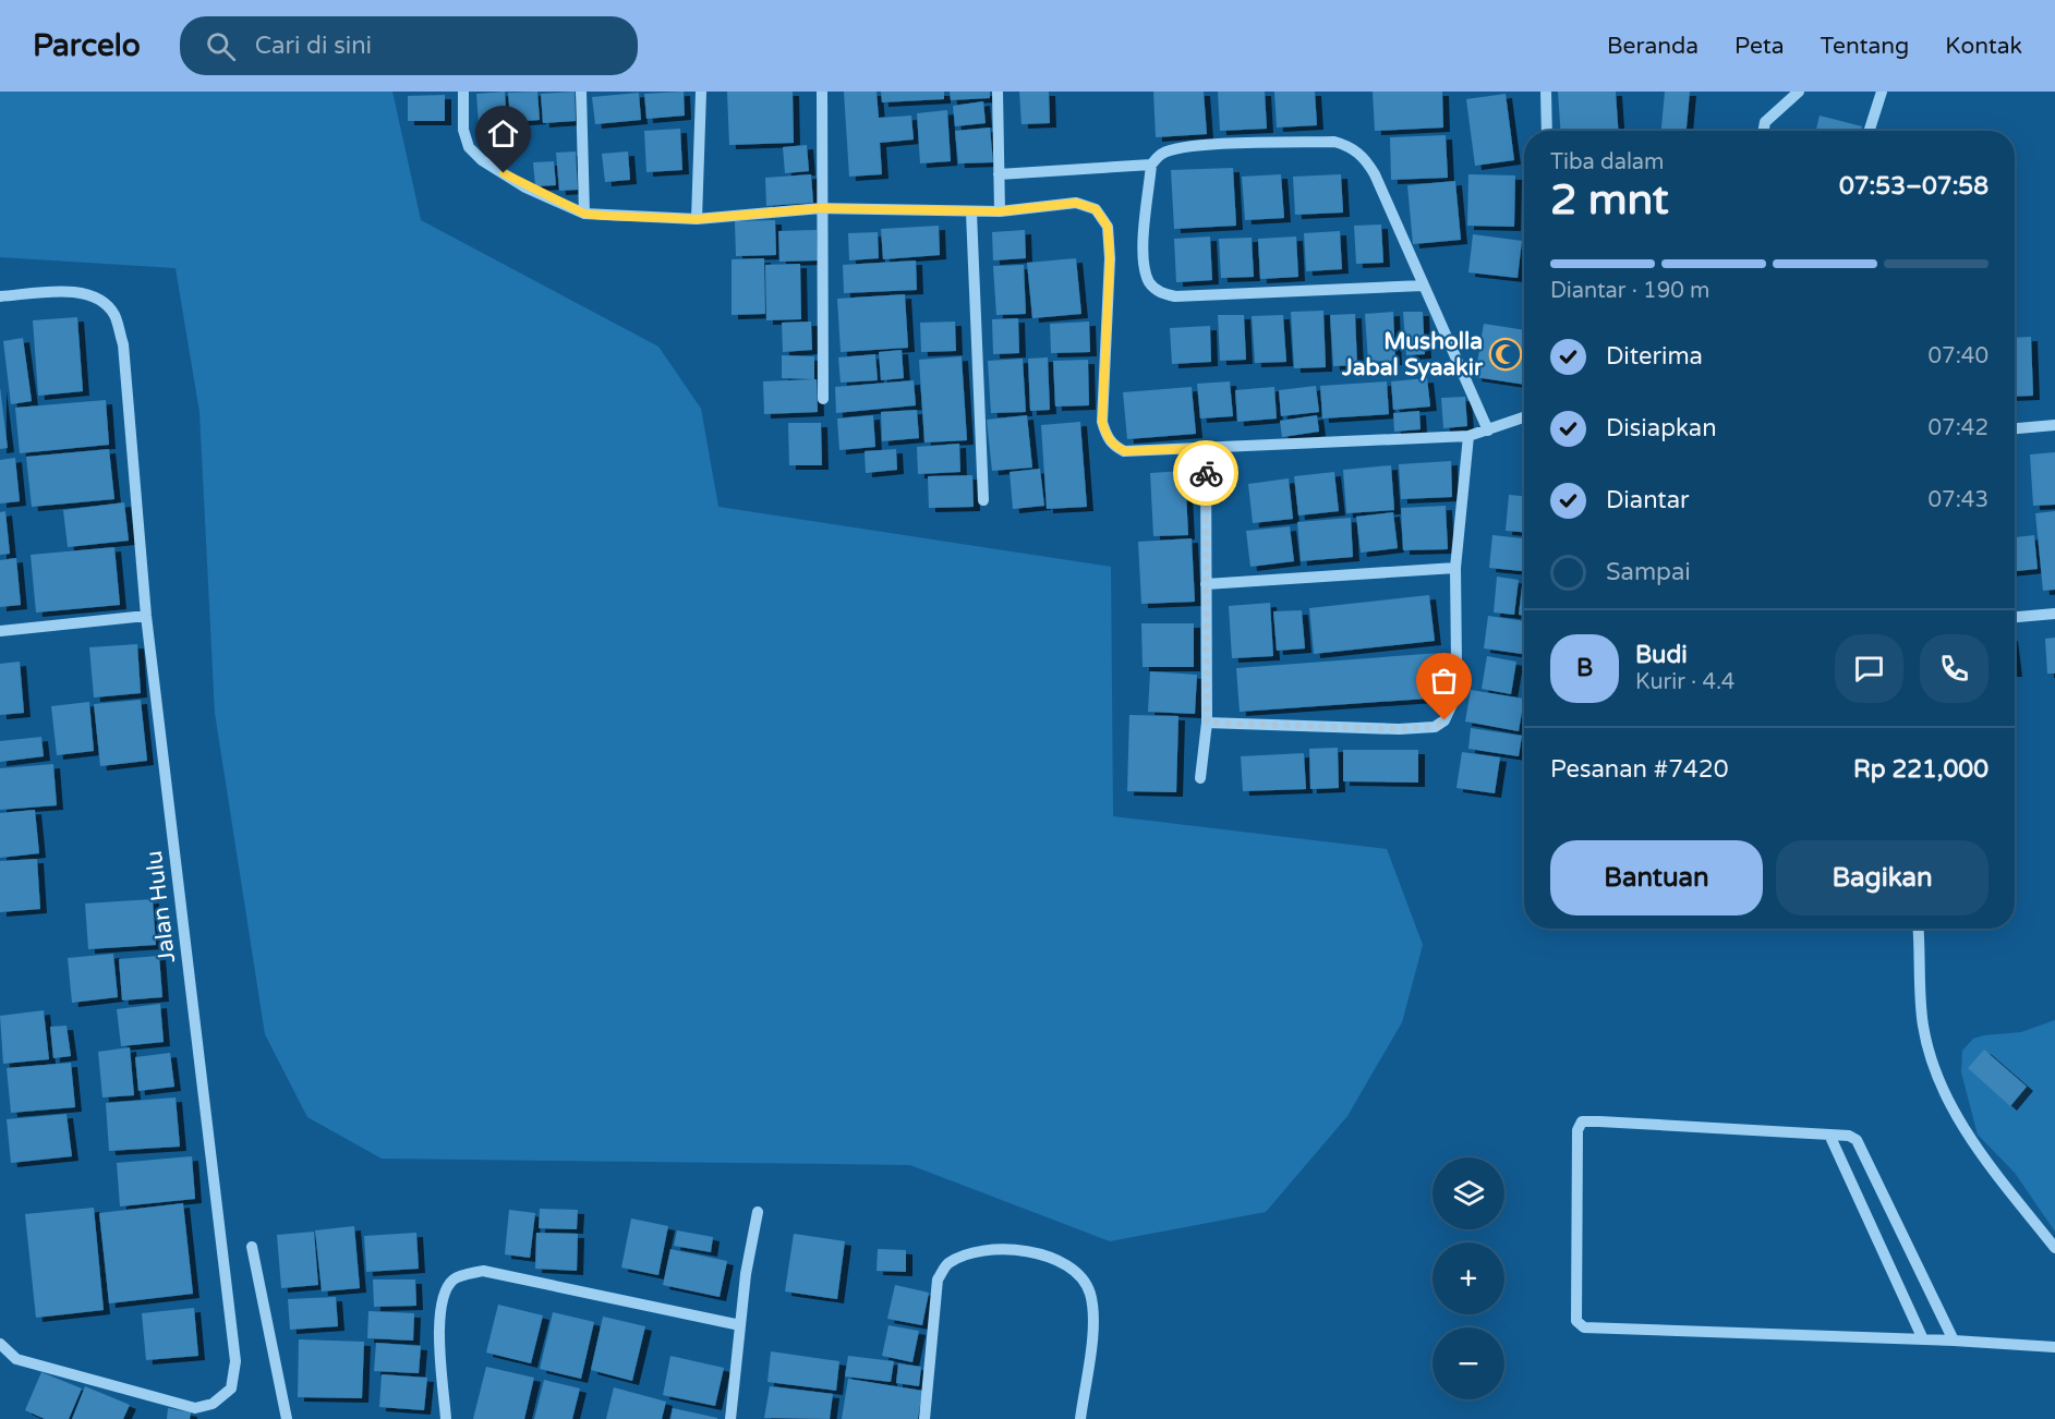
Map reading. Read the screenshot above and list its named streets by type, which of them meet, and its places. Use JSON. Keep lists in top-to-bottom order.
{
  "streets": {
    "street": ["Jalan Hulu"]
  },
  "places": {
    "mosque": ["Musholla Jabal Syaakir"]
  },
  "page": {
    "header": "Parcelo",
    "search": "Cari di sini",
    "nav": [
      "Beranda",
      "Peta",
      "Tentang",
      "Kontak"
    ],
    "heading": ["2 mnt", "Tiba dalam", "07:53–07:58"],
    "panel": [
      "Budi",
      "Kurir · 4.4",
      "Pesanan #7420",
      "Rp 221,000"
    ],
    "bar": "Diantar · 190 m",
    "list": [
      ["Diterima", "07:40"],
      ["Disiapkan", "07:42"],
      ["Diantar", "07:43"],
      "Sampai"
    ],
    "round": "B",
    "buttons": ["Bantuan", "Bagikan"],
    "map_buttons": ["+", "−"]
  }
}
